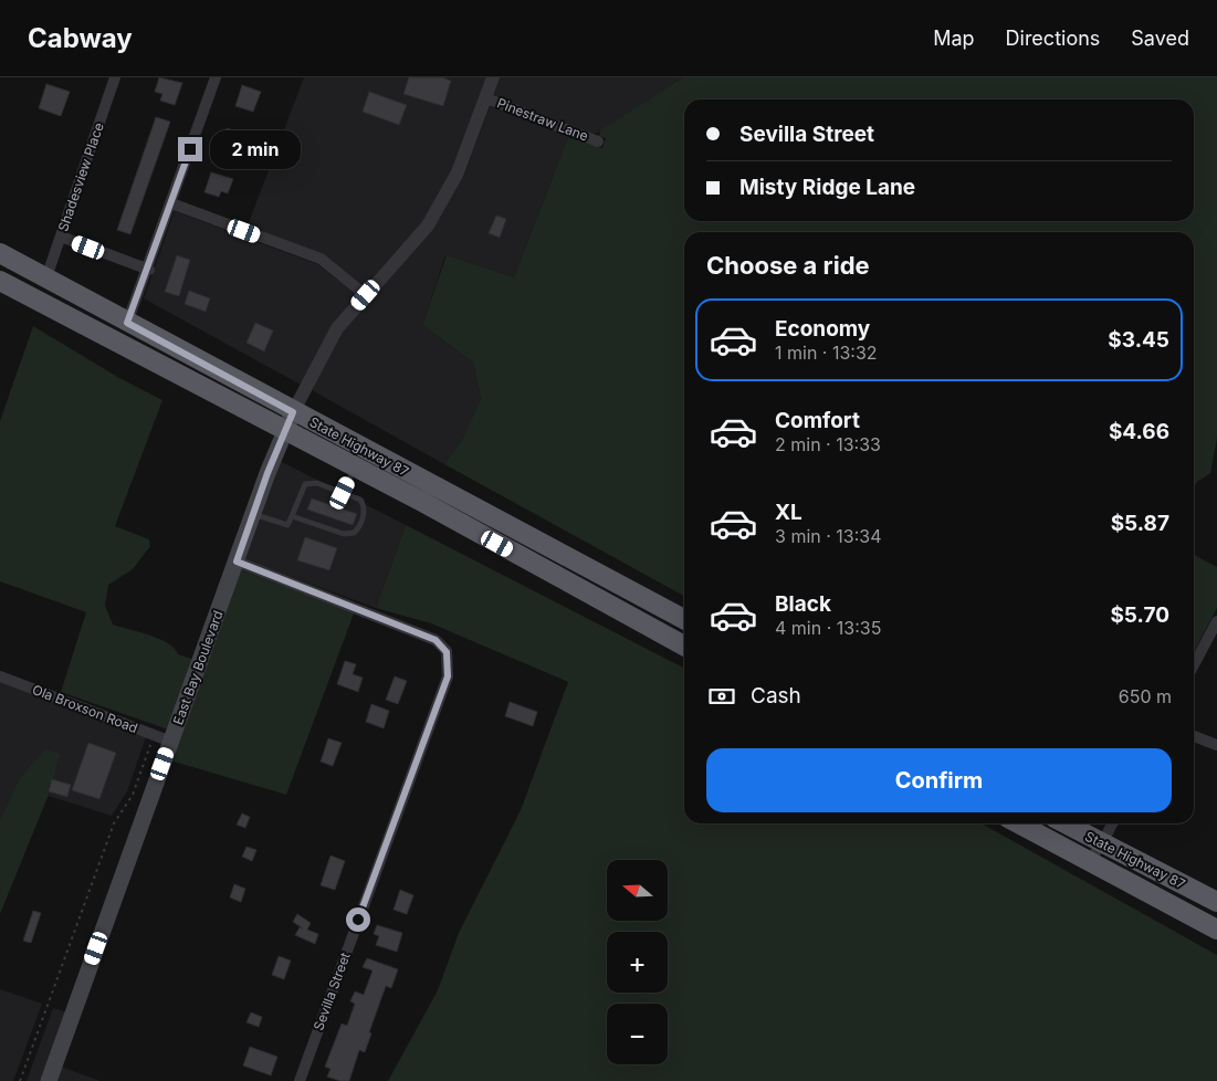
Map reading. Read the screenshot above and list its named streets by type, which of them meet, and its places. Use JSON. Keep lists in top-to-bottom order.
{
  "streets": {
    "highway": ["State Highway 87"],
    "main road": ["East Bay Boulevard"],
    "street": [
      "Pinestraw Lane",
      "Shadesview Place",
      "Ola Broxson Road",
      "Sevilla Street"
    ]
  },
  "crossings": [
    ["Shadesview Place", "State Highway 87"],
    ["State Highway 87", "East Bay Boulevard"],
    ["East Bay Boulevard", "Ola Broxson Road"],
    ["East Bay Boulevard", "Sevilla Street"]
  ],
  "north": "left",
  "page": {
    "header": "Cabway",
    "nav": ["Map", "Directions", "Saved"],
    "banner": ["Sevilla Street", "Misty Ridge Lane"],
    "bubble": "2 min",
    "heading": "Choose a ride",
    "list": [
      {
        "name": "Economy",
        "note": "1 min · 13:32",
        "value": "$3.45"
      },
      {
        "name": "Comfort",
        "note": "2 min · 13:33",
        "value": "$4.66"
      },
      {
        "name": "XL",
        "note": "3 min · 13:34",
        "value": "$5.87"
      },
      {
        "name": "Black",
        "note": "4 min · 13:35",
        "value": "$5.70"
      }
    ],
    "pay": ["Cash", "650 m"],
    "buttons": "Confirm",
    "map_buttons": ["+", "−"]
  }
}
